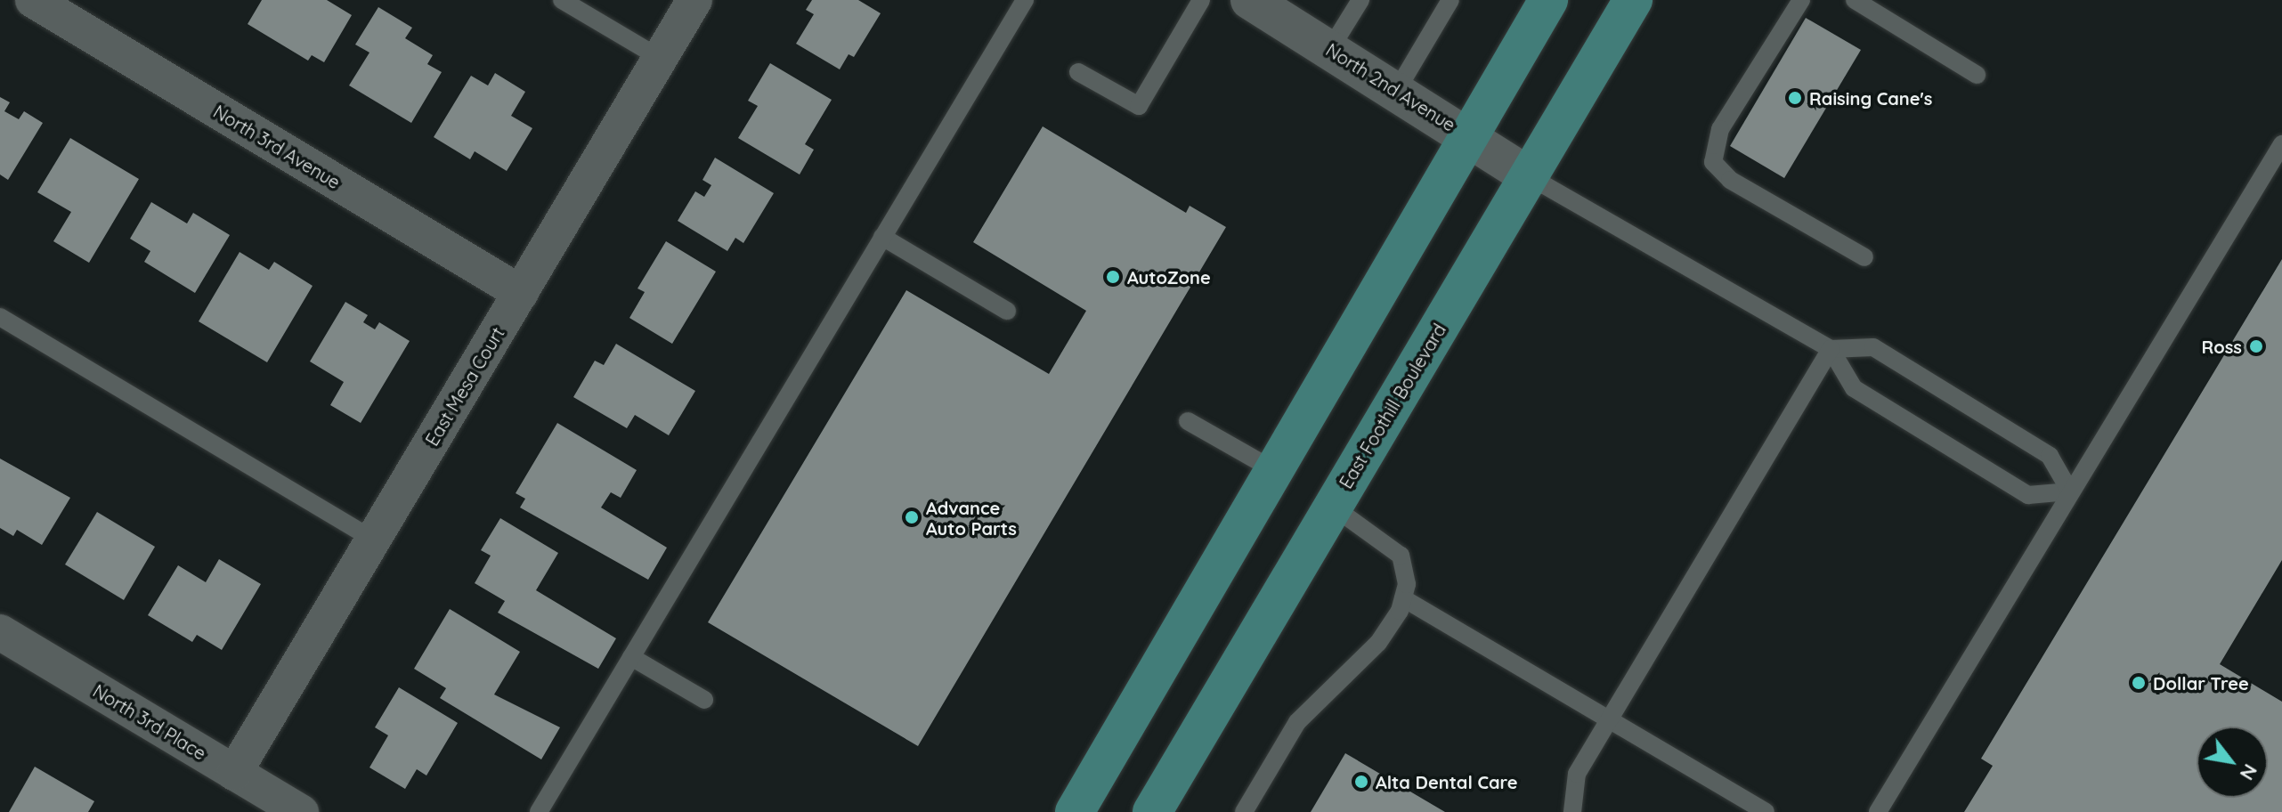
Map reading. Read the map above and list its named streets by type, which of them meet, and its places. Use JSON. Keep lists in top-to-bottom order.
{
  "streets": {
    "main road": ["East Foothill Boulevard"],
    "street": [
      "North 2nd Avenue",
      "North 3rd Avenue",
      "East Mesa Court",
      "North 3rd Place"
    ]
  },
  "crossings": [
    ["North 2nd Avenue", "East Foothill Boulevard"],
    ["North 3rd Avenue", "East Mesa Court"],
    ["East Mesa Court", "North 3rd Place"]
  ],
  "places": [
    "Raising Cane's",
    "AutoZone",
    "Ross",
    "Advance Auto Parts",
    "Dollar Tree",
    "Alta Dental Care"
  ],
  "north": "bottom right"
}
